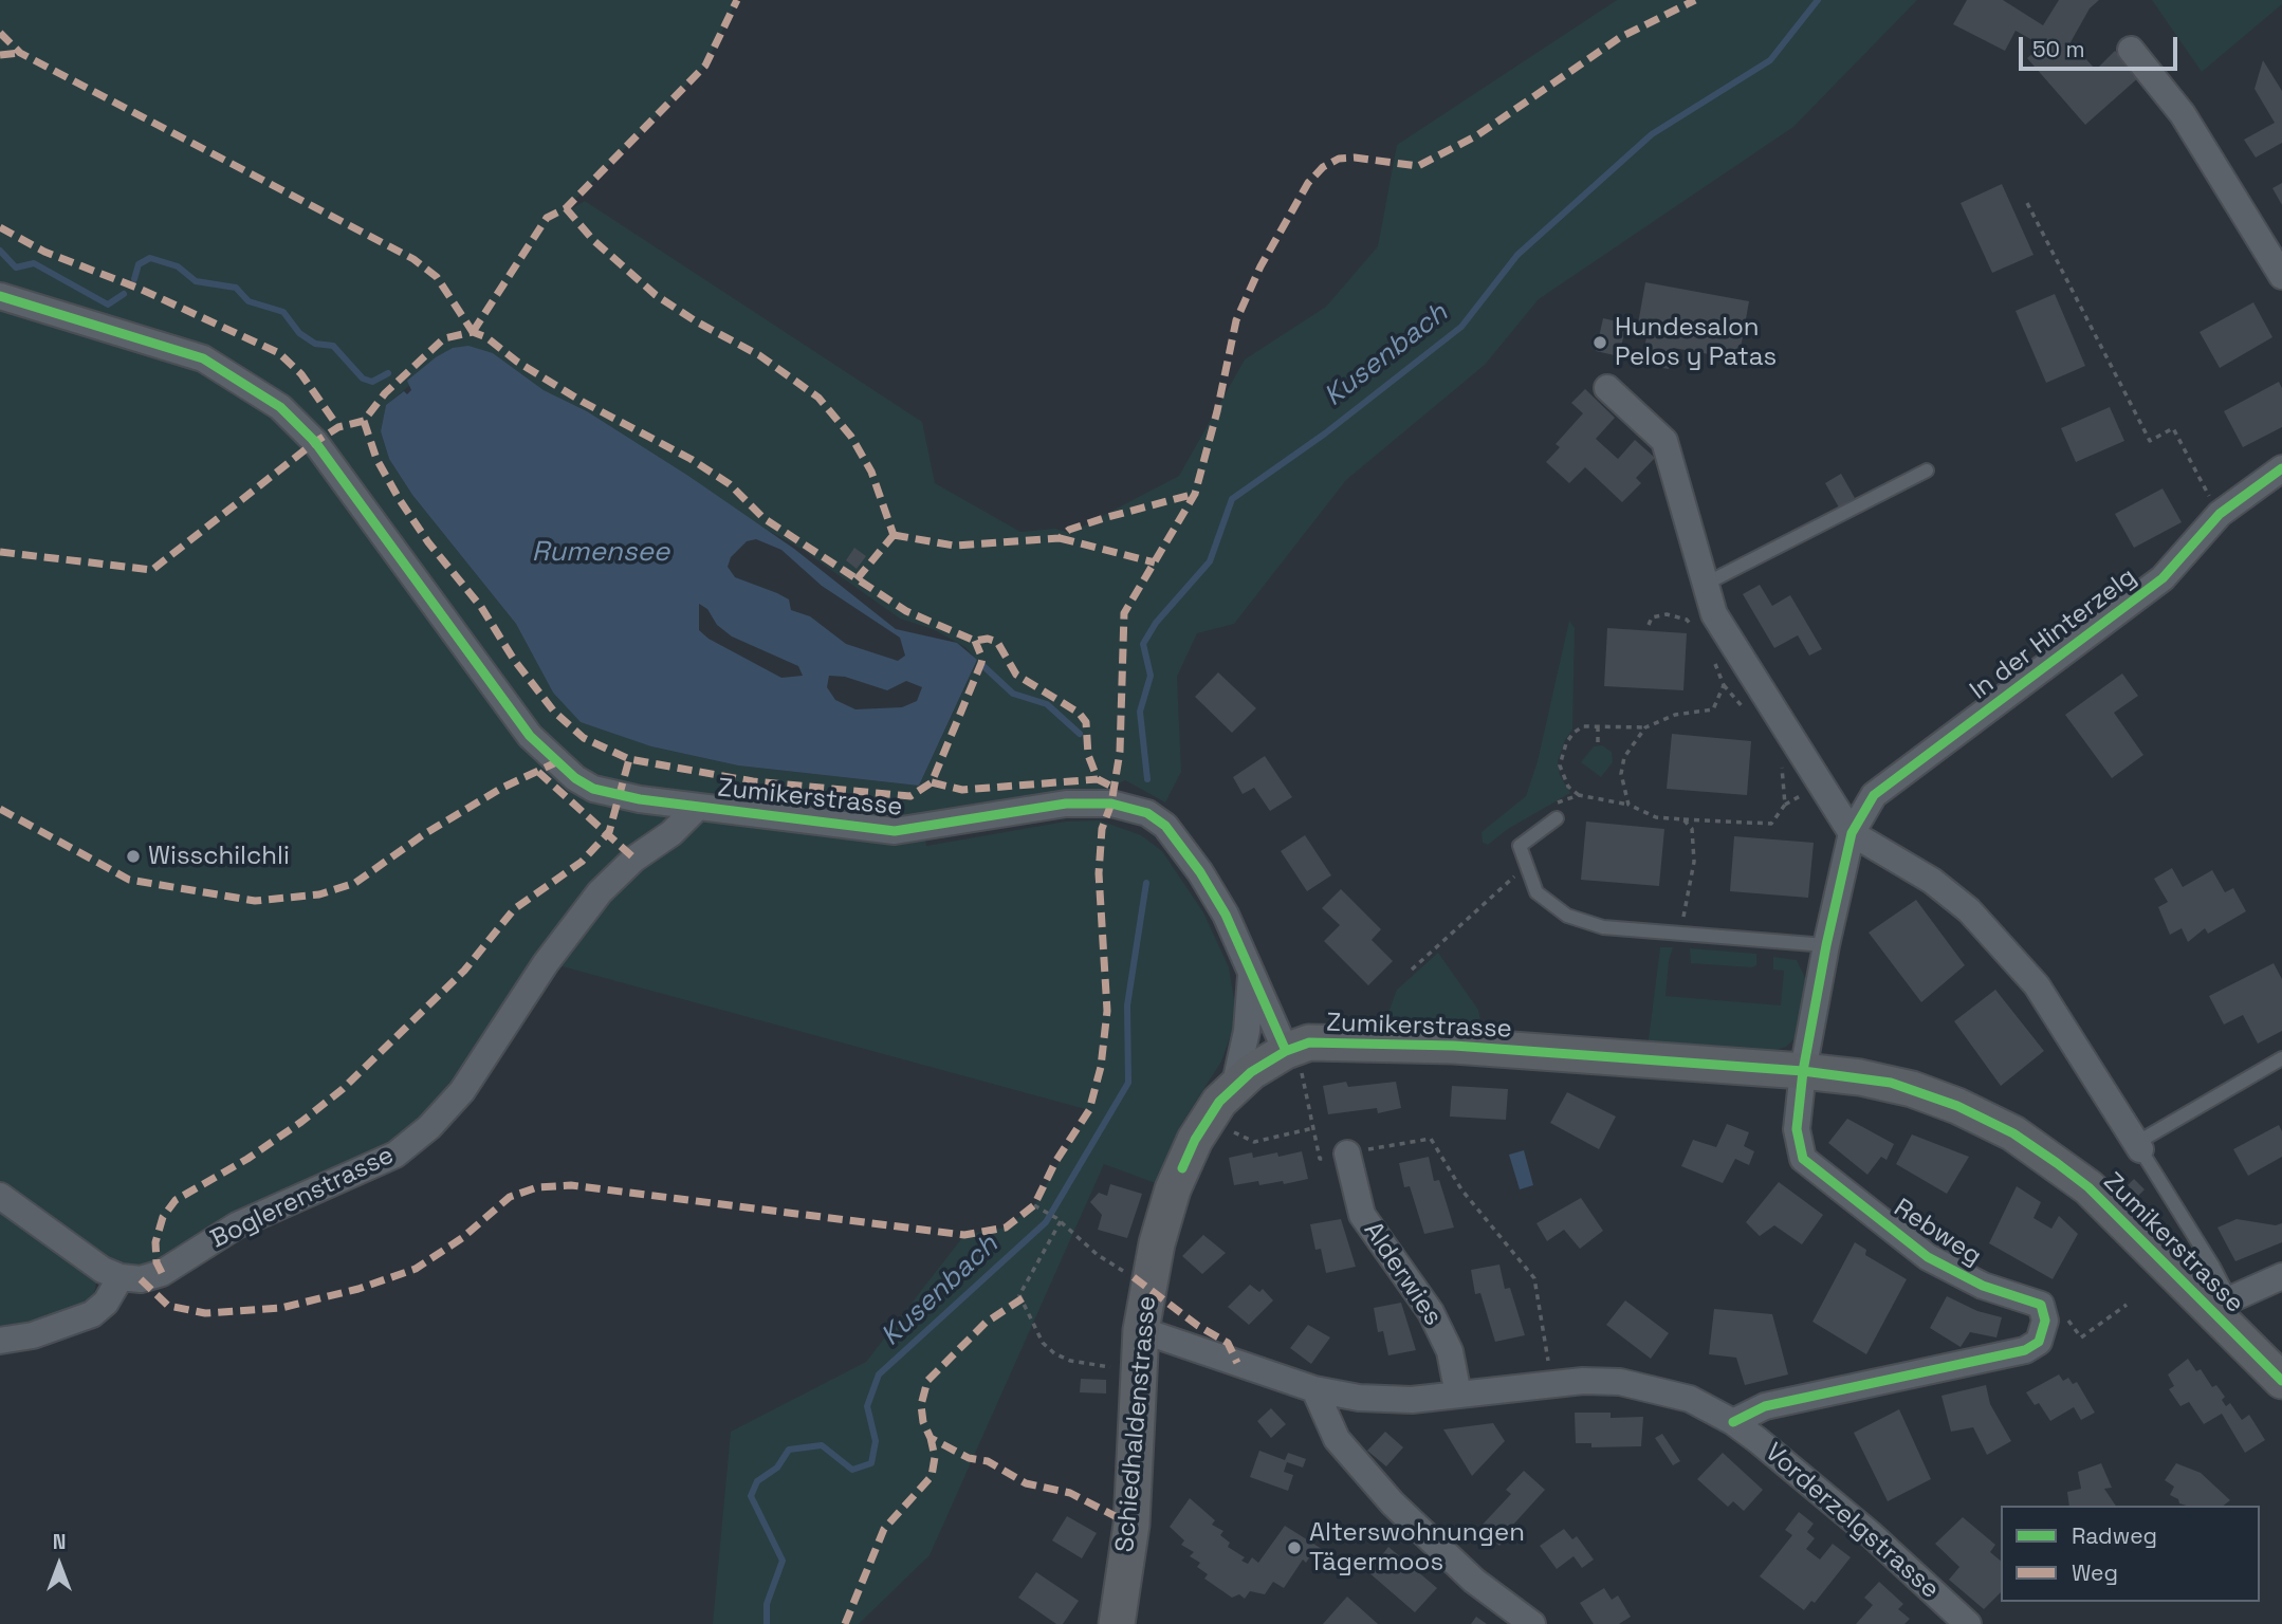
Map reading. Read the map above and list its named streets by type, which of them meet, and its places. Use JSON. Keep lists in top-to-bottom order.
{
  "streets": {
    "main road": ["Zumikerstrasse", "Schiedhaldenstrasse"],
    "street": [
      "In der Hinterzelg",
      "Boglerenstrasse",
      "Rebweg",
      "Alderwies",
      "Vorderzelgstrasse"
    ]
  },
  "crossings": [
    ["In der Hinterzelg", "Rebweg"],
    ["Zumikerstrasse", "Boglerenstrasse"],
    ["Zumikerstrasse", "Rebweg"],
    ["Zumikerstrasse", "Schiedhaldenstrasse"],
    ["Rebweg", "Vorderzelgstrasse"]
  ],
  "water": ["Kusenbach", "Rumensee"],
  "places": ["Hundesalon Pelos y Patas", "Wisschilchli", "Alterswohnungen Tägermoos"],
  "legend": ["Radweg", "Weg"],
  "scale_bar": "50 m",
  "north": "top"
}
